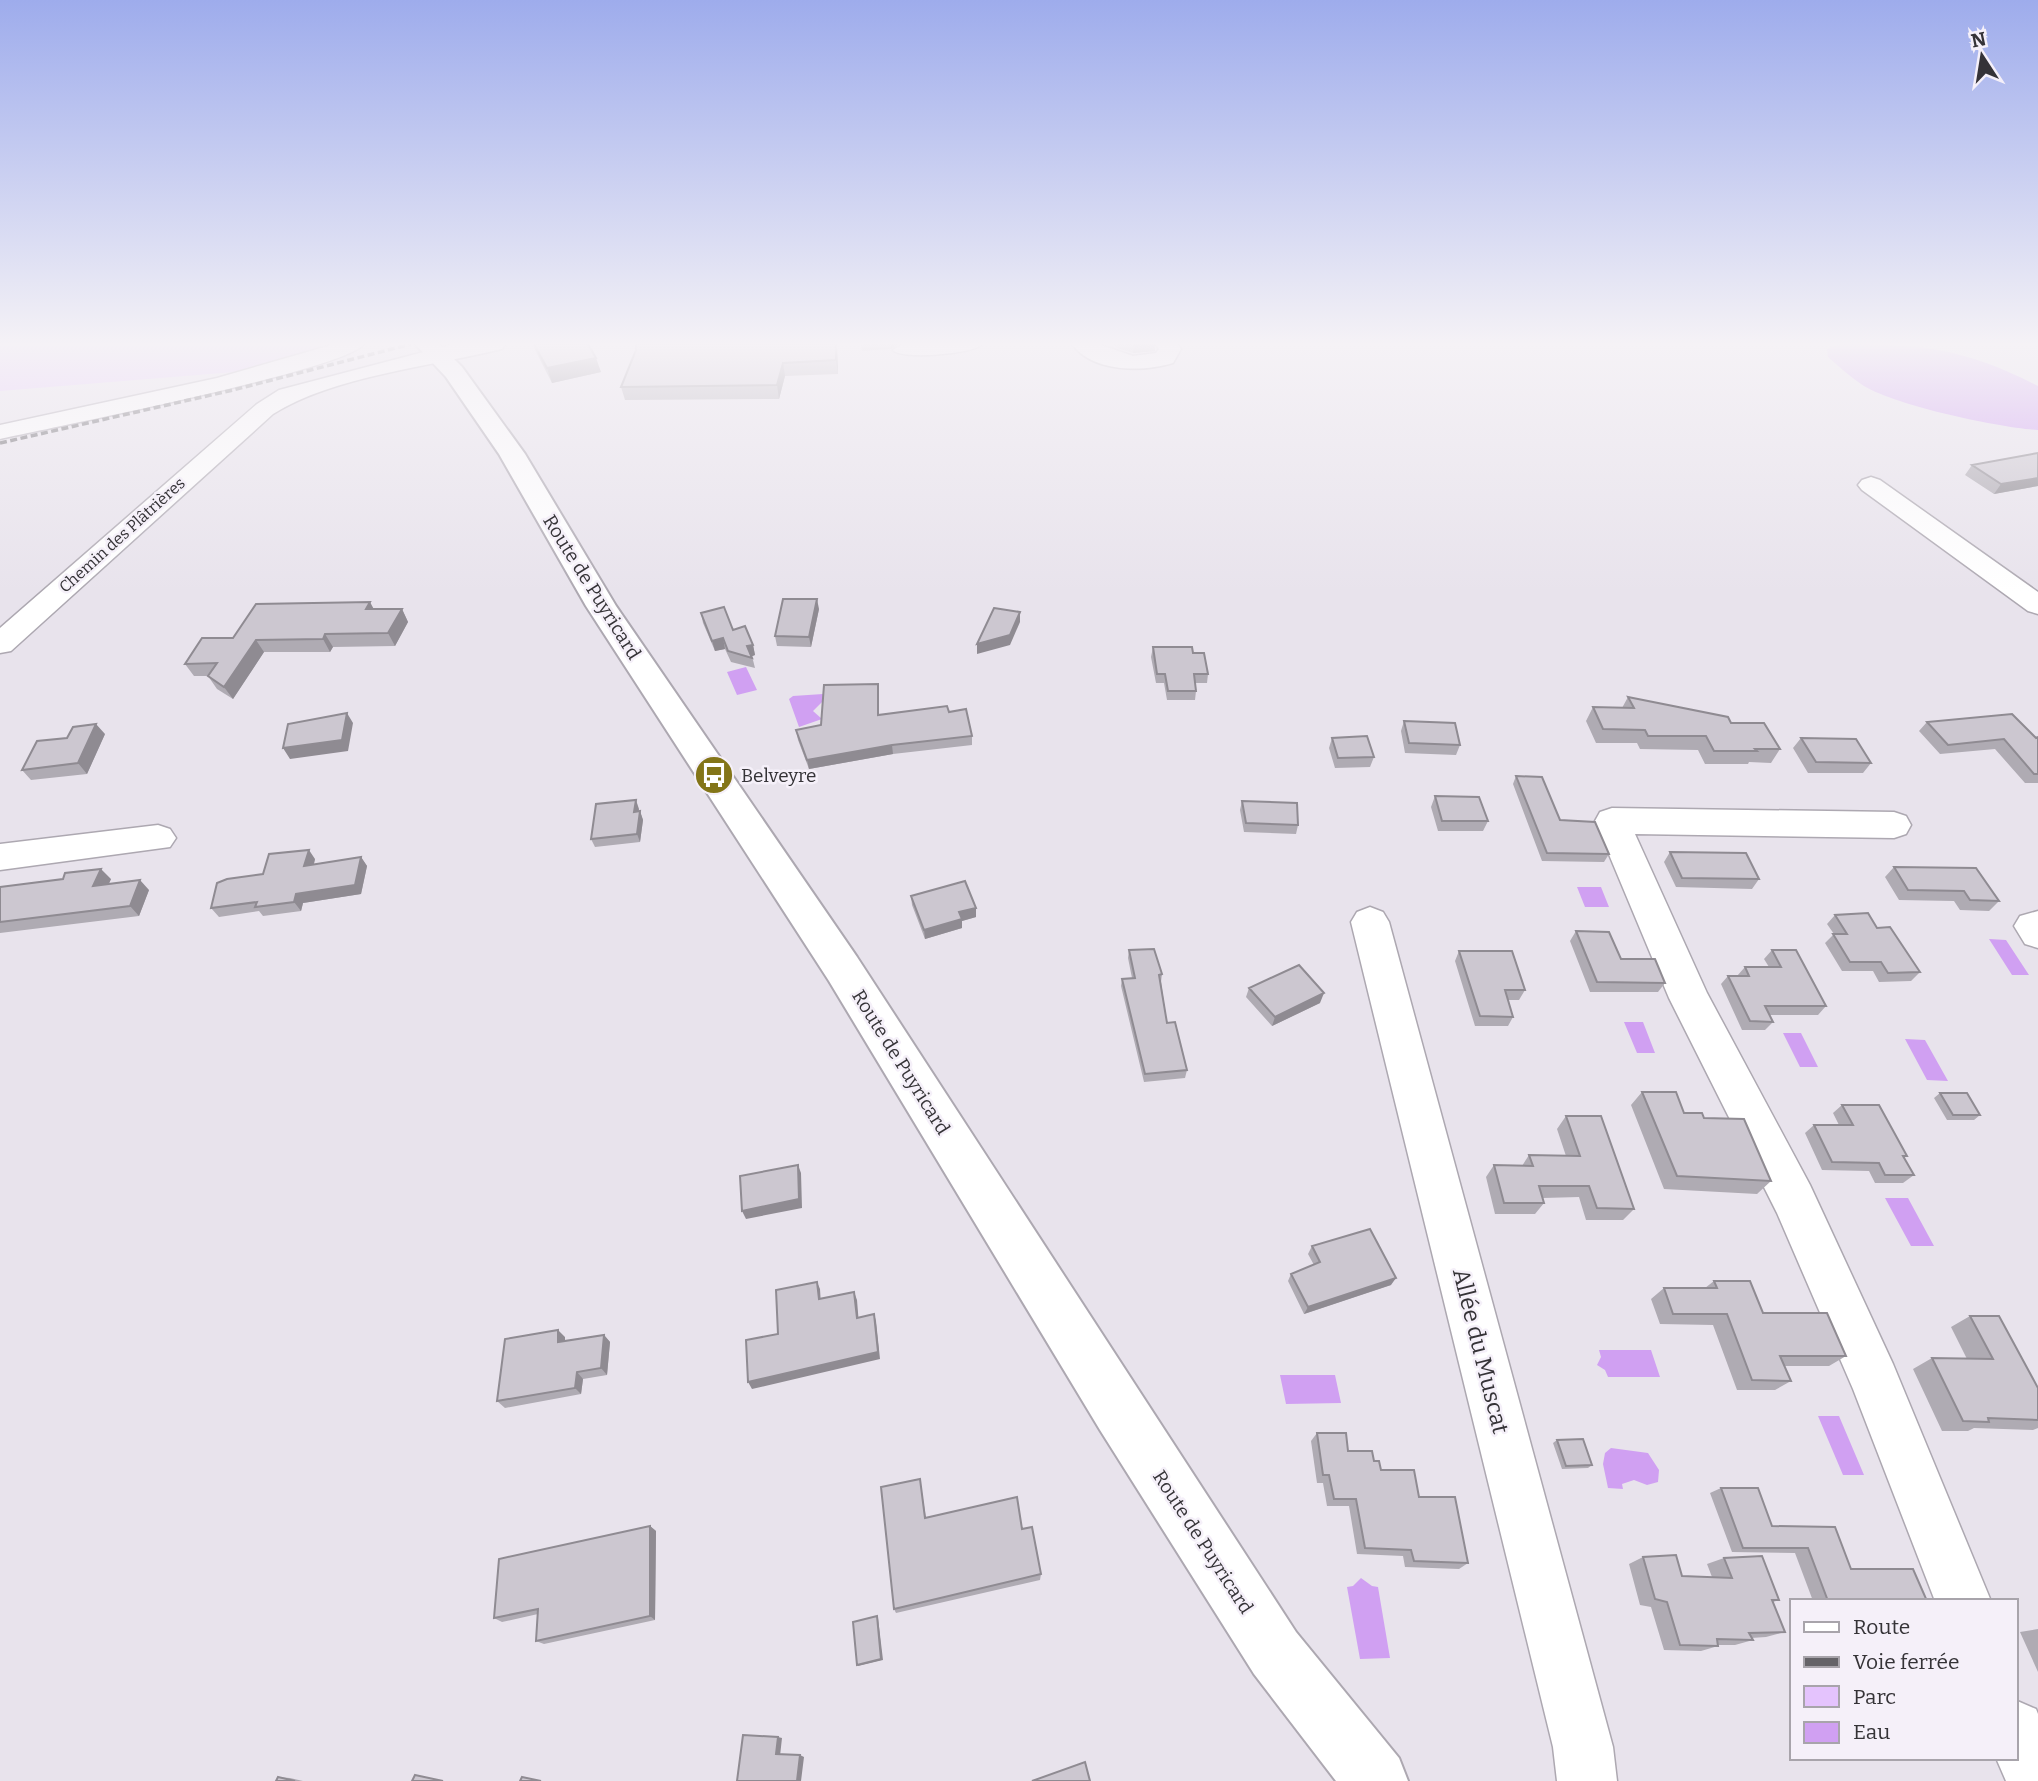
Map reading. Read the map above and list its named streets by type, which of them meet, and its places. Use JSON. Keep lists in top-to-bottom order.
{
  "streets": {
    "main road": ["Route de Puyricard"],
    "street": ["Chemin des Plâtrières", "Allée du Muscat"]
  },
  "places": {
    "bus stop": ["Belveyre"]
  },
  "legend": [
    "Route",
    "Voie ferrée",
    "Parc",
    "Eau"
  ],
  "north": "top"
}
